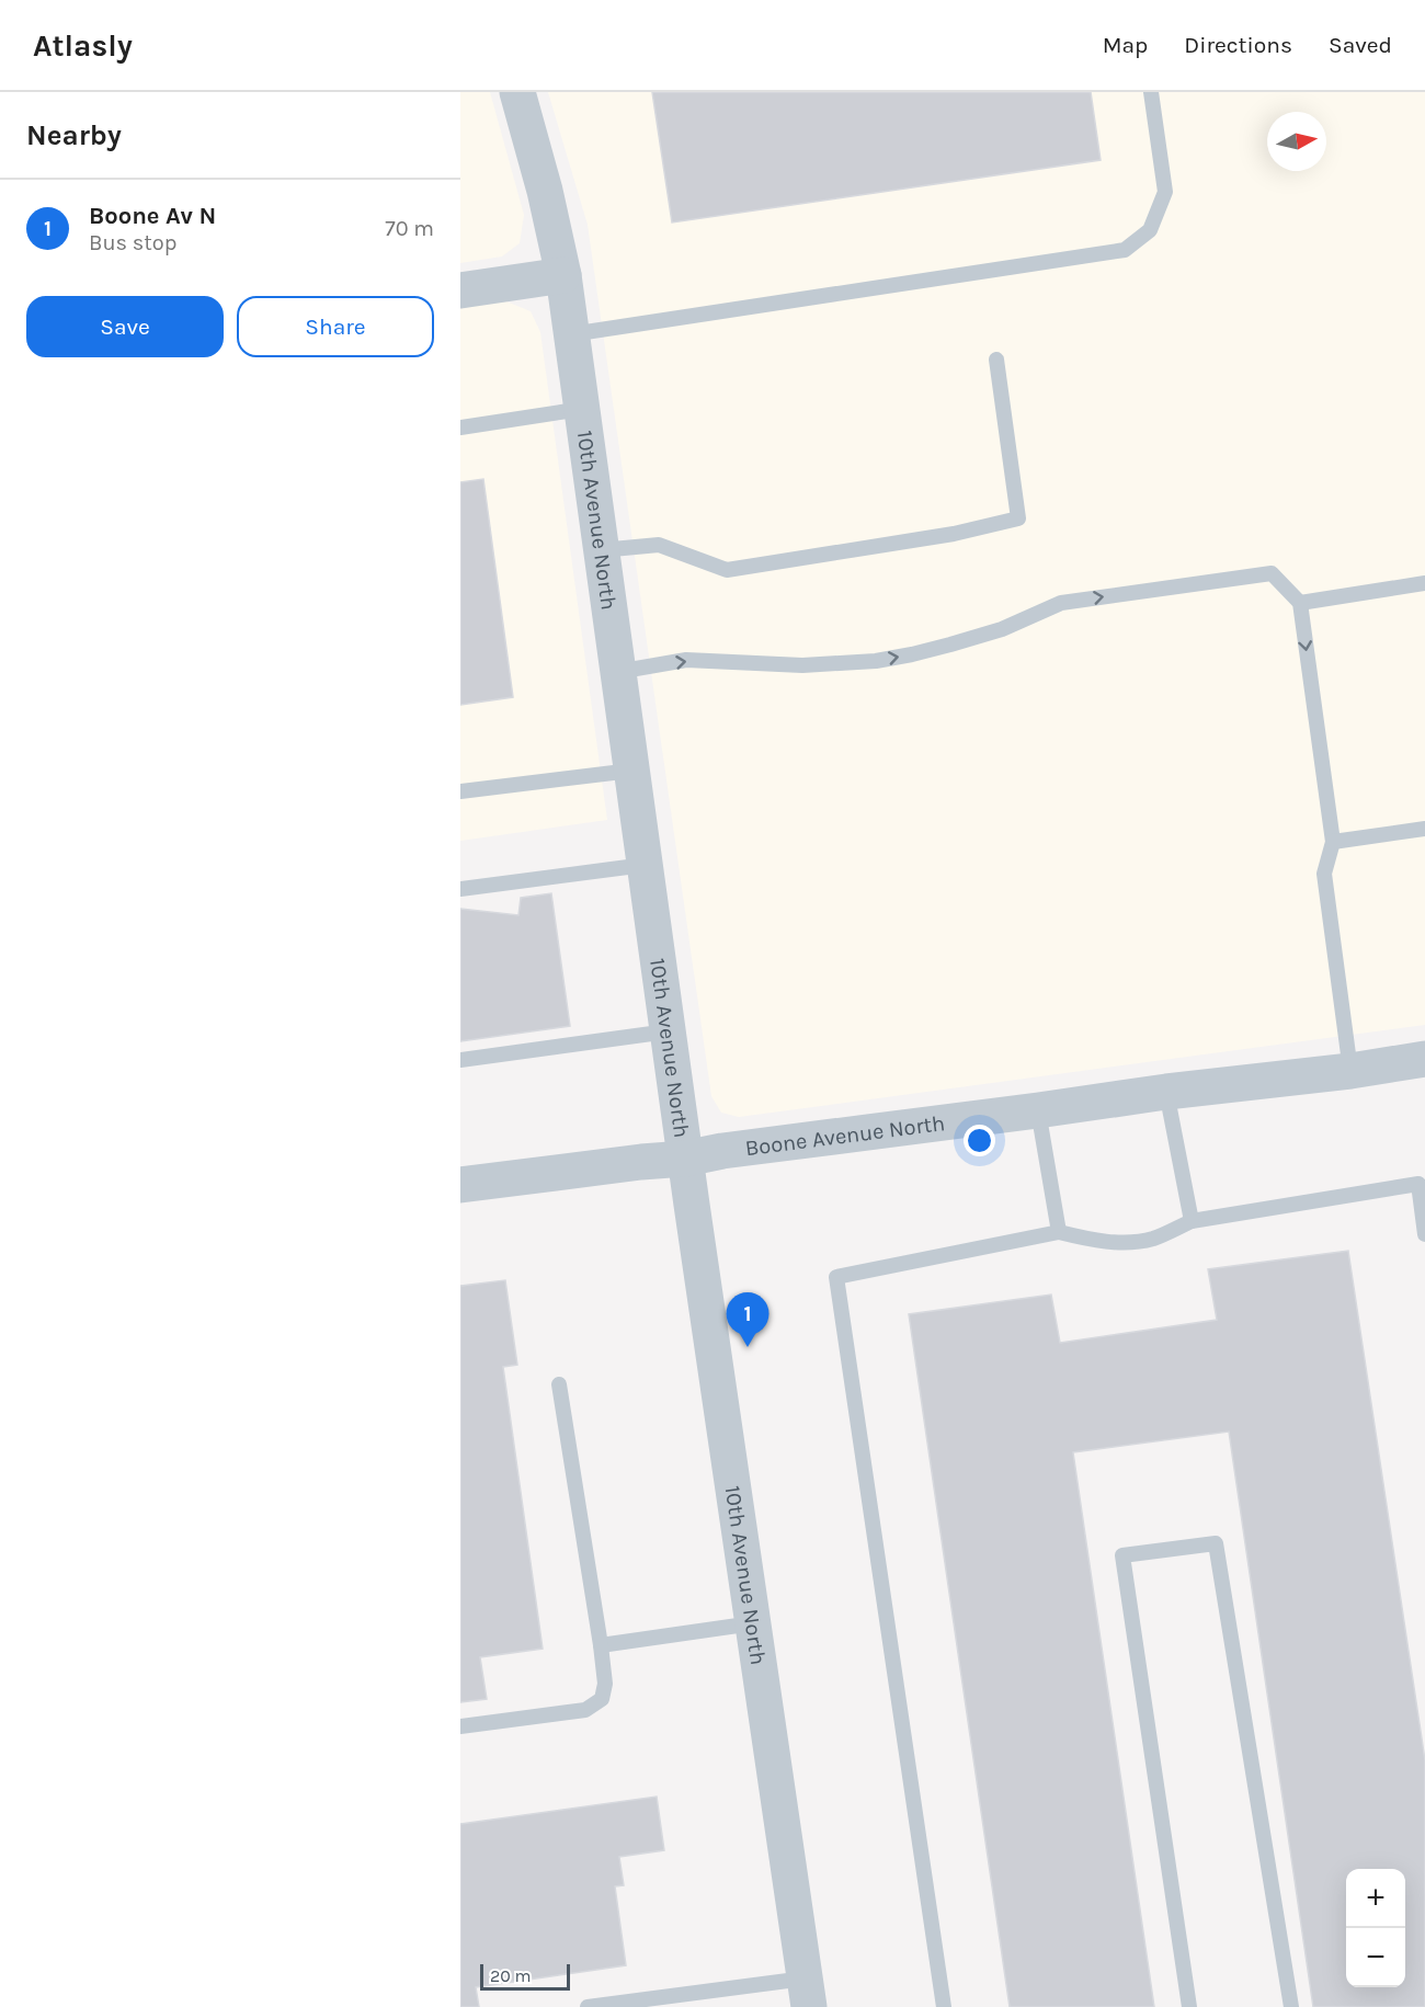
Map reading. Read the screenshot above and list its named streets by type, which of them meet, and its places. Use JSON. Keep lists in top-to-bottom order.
{
  "streets": {
    "street": ["10th Avenue North", "Boone Avenue North"]
  },
  "crossings": [
    ["10th Avenue North", "Boone Avenue North"]
  ],
  "scale_bar": "20 m",
  "north": "right",
  "page": {
    "header": "Atlasly",
    "nav": ["Map", "Directions", "Saved"],
    "heading": "Nearby",
    "list": [
      {
        "mark": "1",
        "name": "Boone Av N",
        "note": "Bus stop",
        "value": "70 m"
      }
    ],
    "buttons": ["Save", "Share"],
    "pins": "1",
    "map_buttons": ["+", "−"],
    "scale": "20 m"
  }
}
